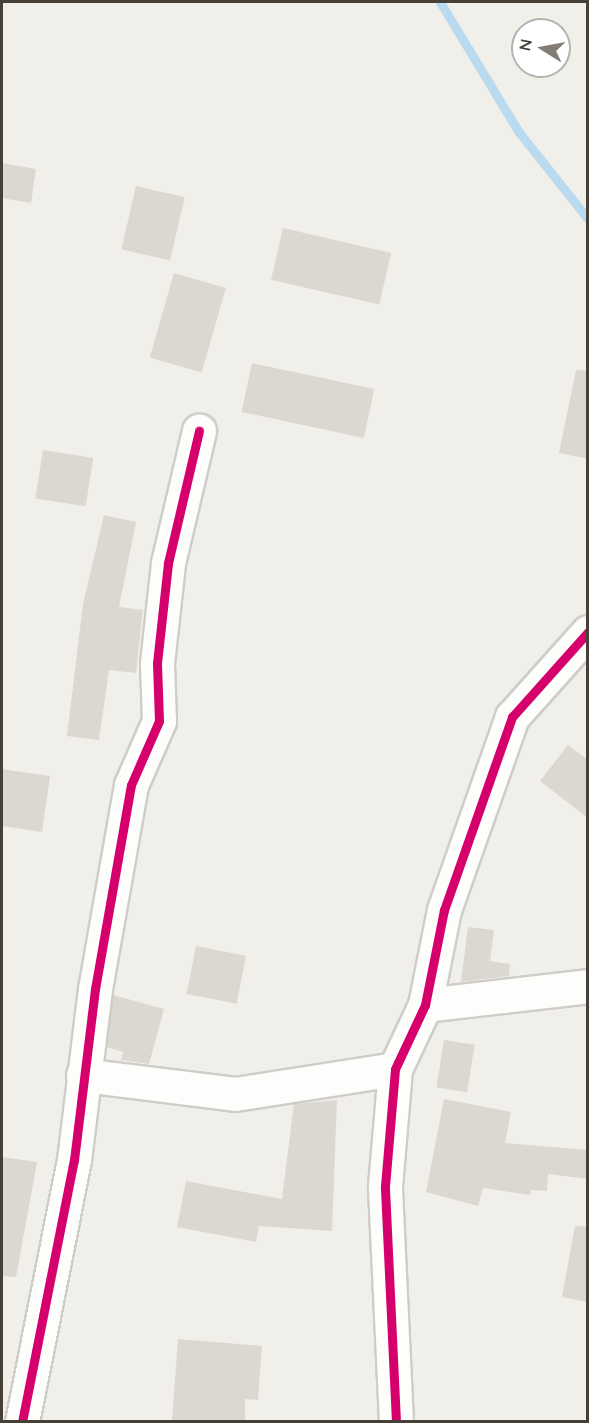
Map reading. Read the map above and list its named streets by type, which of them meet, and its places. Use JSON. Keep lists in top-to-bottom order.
{
  "north": "left"
}
